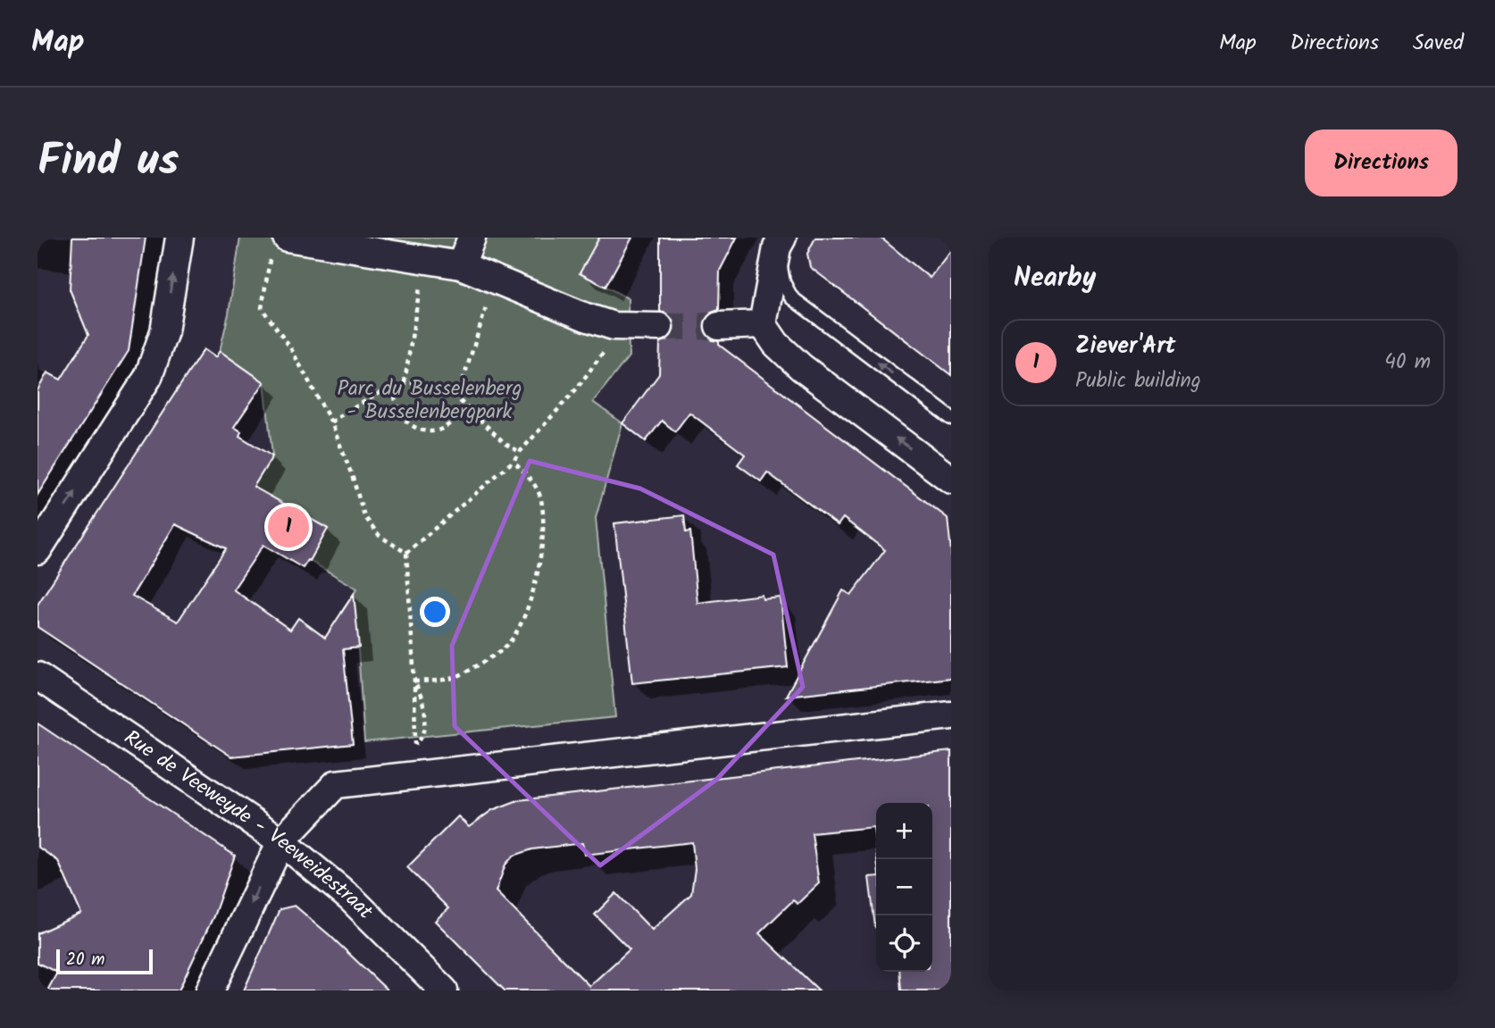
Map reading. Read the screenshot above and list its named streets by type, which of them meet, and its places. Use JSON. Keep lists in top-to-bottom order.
{
  "streets": {
    "street": ["Rue de Veeweyde - Veeweidestraat"]
  },
  "parks": ["Parc du Busselenberg - Busselenbergpark"],
  "scale_bar": "20 m",
  "page": {
    "header": "Map",
    "nav": ["Map", "Directions", "Saved"],
    "title": "Find us",
    "buttons": "Directions",
    "heading": "Nearby",
    "list": [
      {
        "mark": "1",
        "name": "Ziever'Art",
        "note": "Public building",
        "value": "40 m"
      }
    ],
    "pins": "1",
    "map_buttons": ["+", "−"],
    "scale": "20 m"
  }
}
